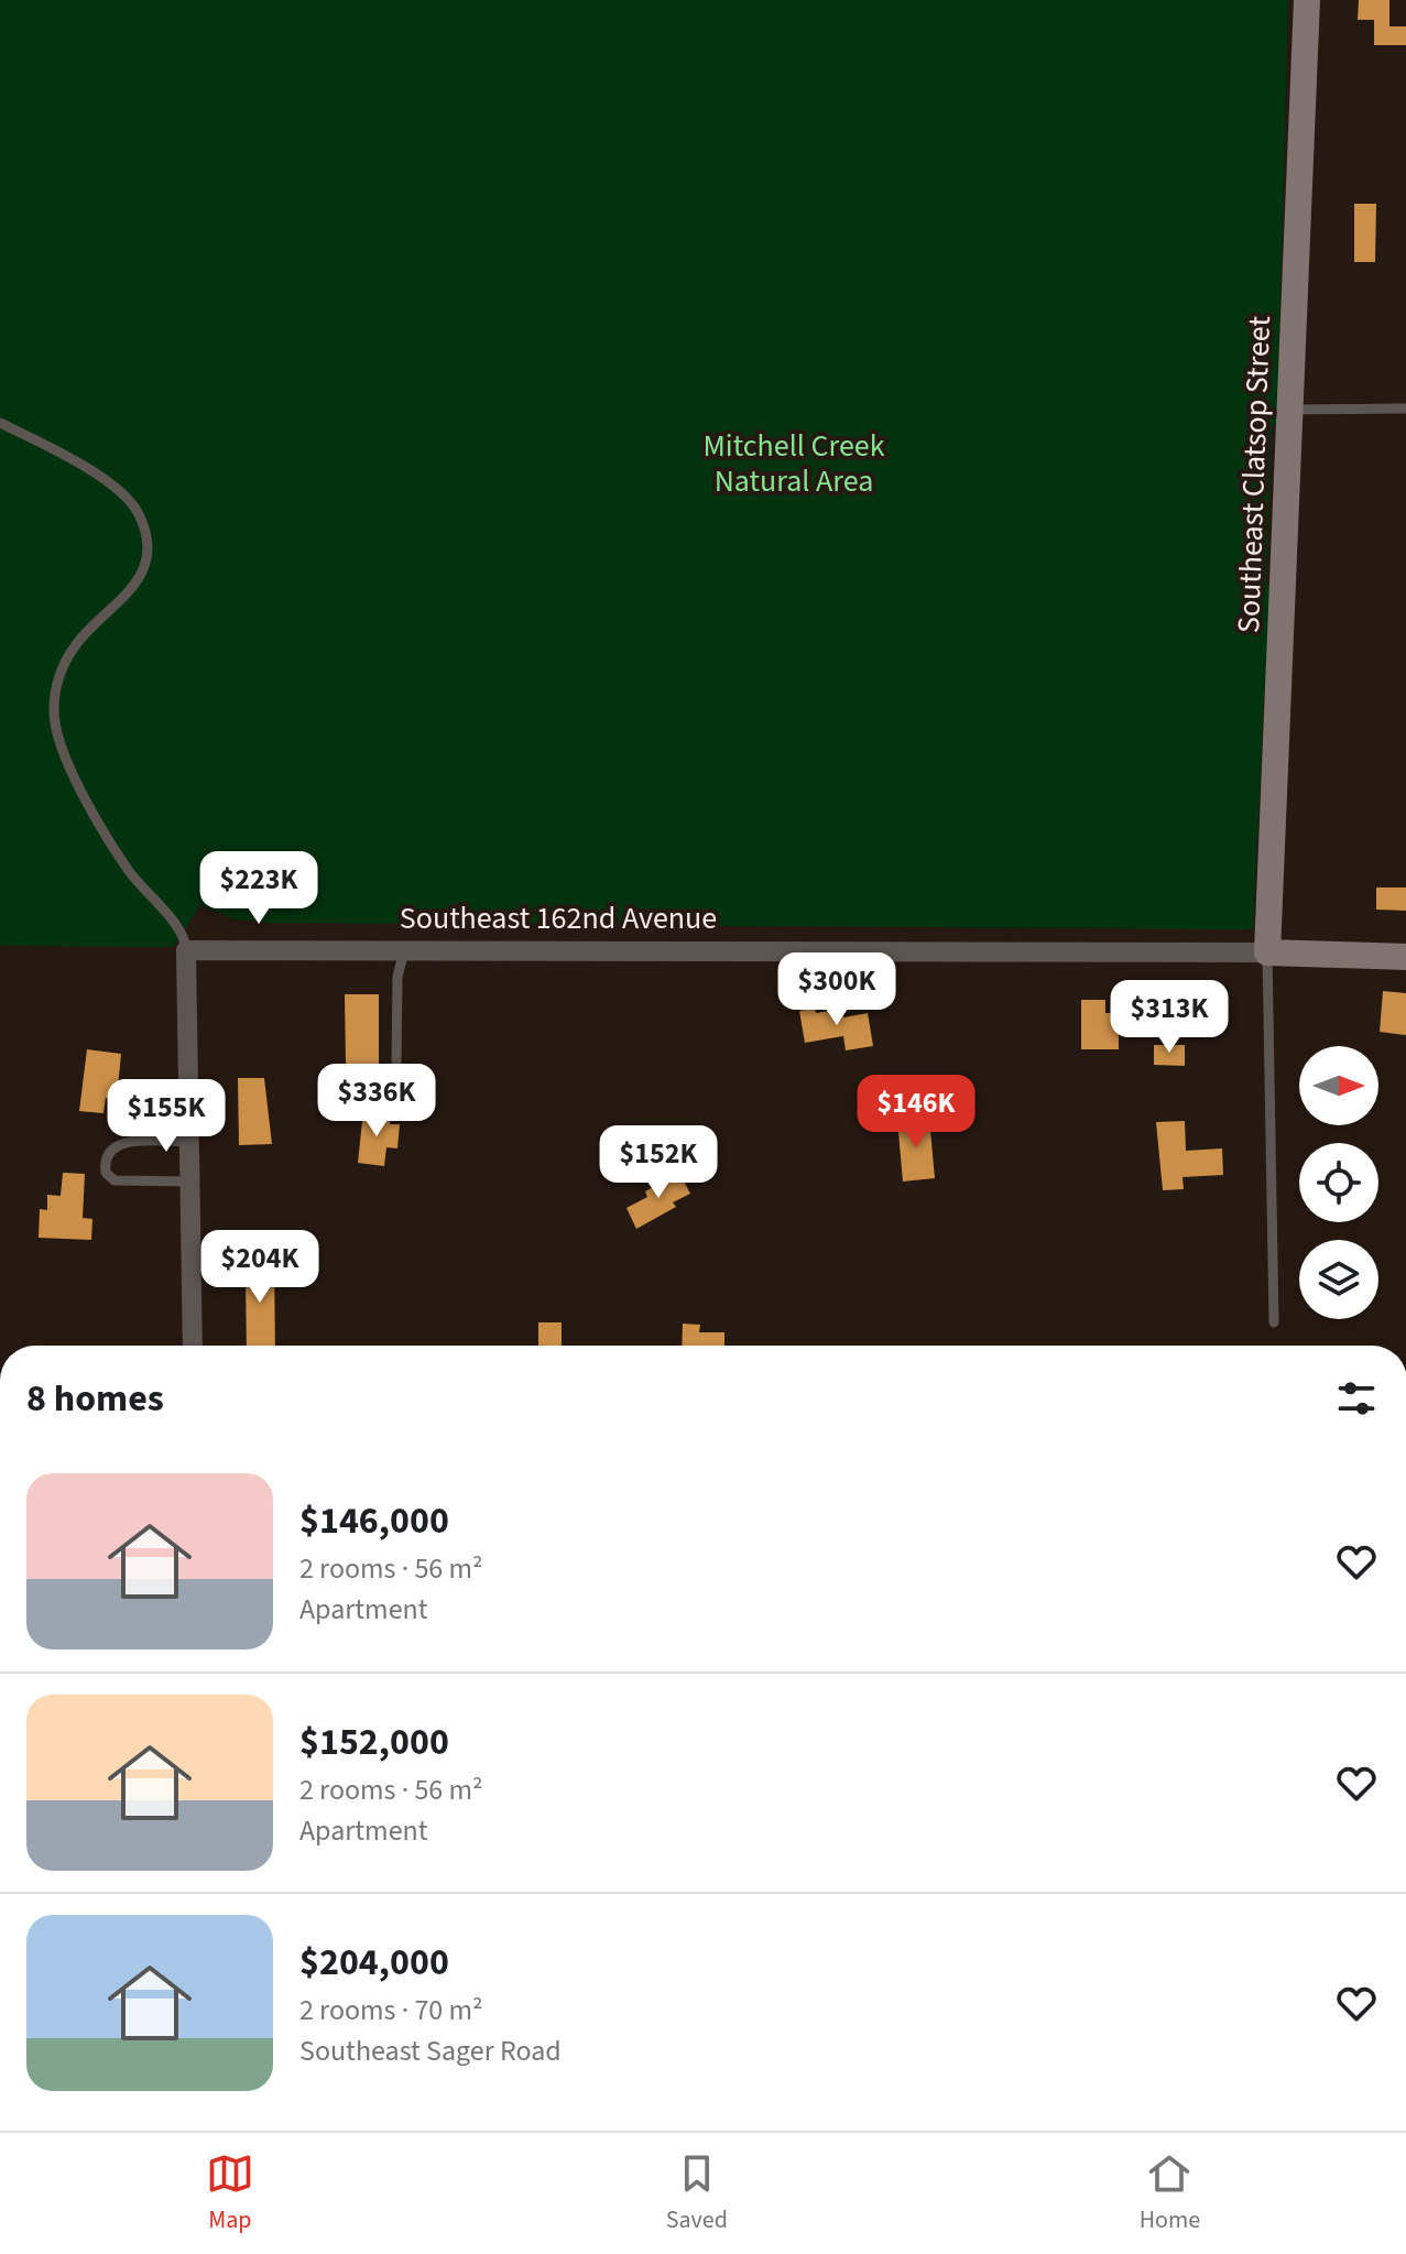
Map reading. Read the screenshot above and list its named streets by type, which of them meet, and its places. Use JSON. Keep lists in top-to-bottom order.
{
  "streets": {
    "street": ["Southeast Clatsop Street", "Southeast 162nd Avenue"]
  },
  "crossings": [
    ["Southeast Clatsop Street", "Southeast 162nd Avenue"]
  ],
  "parks": ["Mitchell Creek Natural Area"],
  "north": "right",
  "page": {
    "price": [
      "$223K",
      "$300K",
      "$313K",
      "$336K",
      "$146K",
      "$155K",
      "$152K",
      "$204K"
    ],
    "heading": "8 homes",
    "list": [
      {
        "name": "$146,000",
        "note": "2 rooms · 56 m² · Apartment"
      },
      {
        "name": "$152,000",
        "note": "2 rooms · 56 m² · Apartment"
      },
      {
        "name": "$204,000",
        "note": "2 rooms · 70 m² · Southeast Sager Road"
      }
    ],
    "tabs": ["Map", "Saved", "Home"]
  }
}
